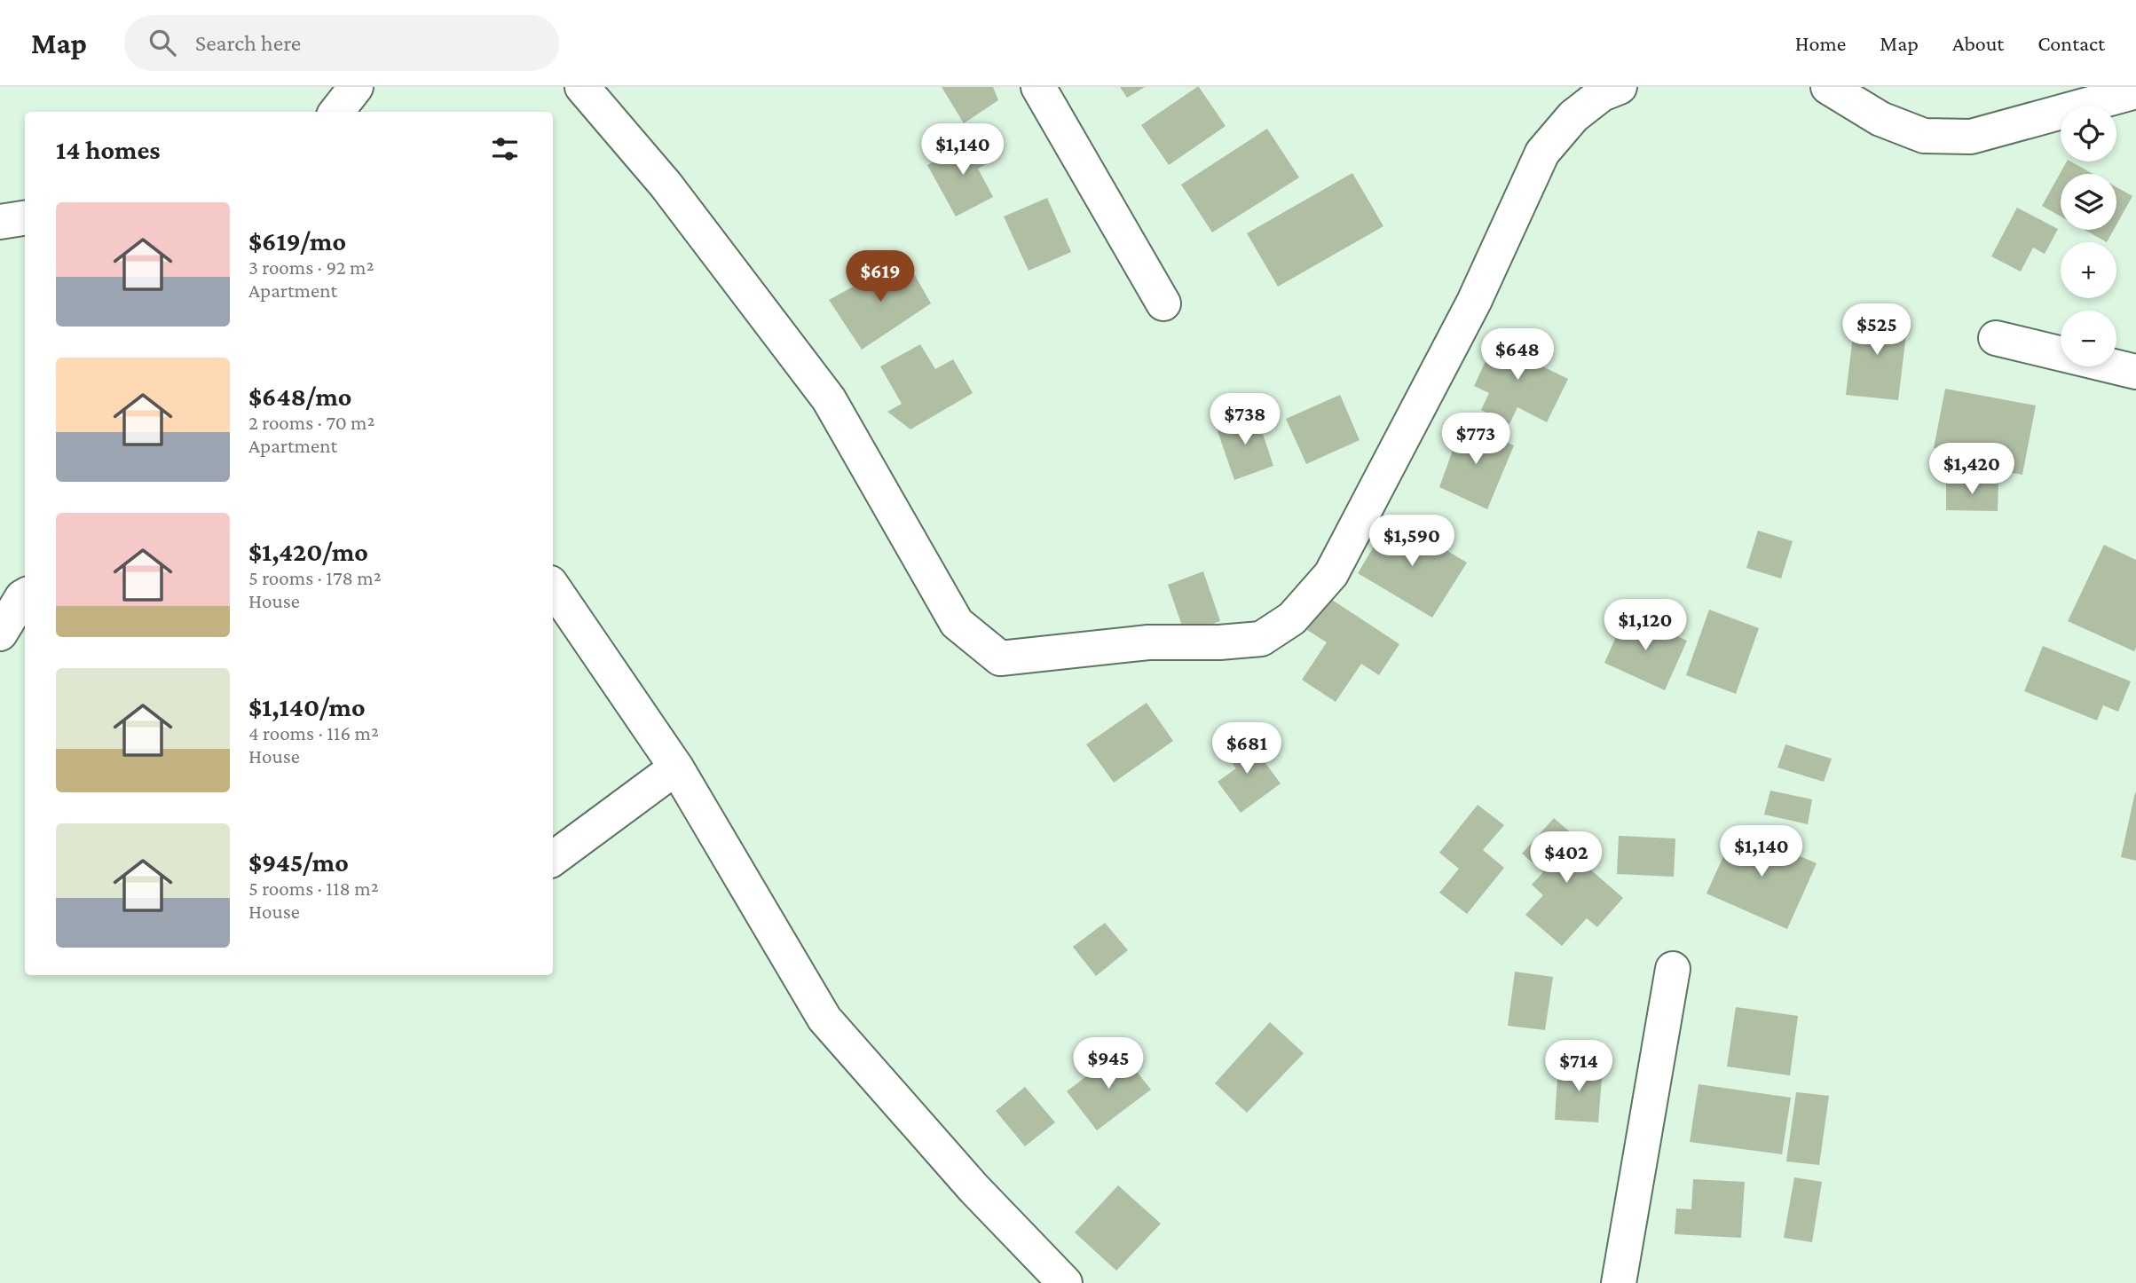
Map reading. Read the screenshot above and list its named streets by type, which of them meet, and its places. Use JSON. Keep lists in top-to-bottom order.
{
  "page": {
    "header": "Map",
    "search": "Search here",
    "nav": [
      "Home",
      "Map",
      "About",
      "Contact"
    ],
    "map_buttons": ["+", "−"],
    "heading": "14 homes",
    "price": [
      "$1,140",
      "$619",
      "$525",
      "$648",
      "$738",
      "$773",
      "$1,420",
      "$1,590",
      "$1,120",
      "$681",
      "$1,140",
      "$402",
      "$945",
      "$714"
    ],
    "list": [
      {
        "name": "$619/mo",
        "note": "3 rooms · 92 m² · Apartment"
      },
      {
        "name": "$648/mo",
        "note": "2 rooms · 70 m² · Apartment"
      },
      {
        "name": "$1,420/mo",
        "note": "5 rooms · 178 m² · House"
      },
      {
        "name": "$1,140/mo",
        "note": "4 rooms · 116 m² · House"
      },
      {
        "name": "$945/mo",
        "note": "5 rooms · 118 m² · House"
      }
    ]
  }
}
